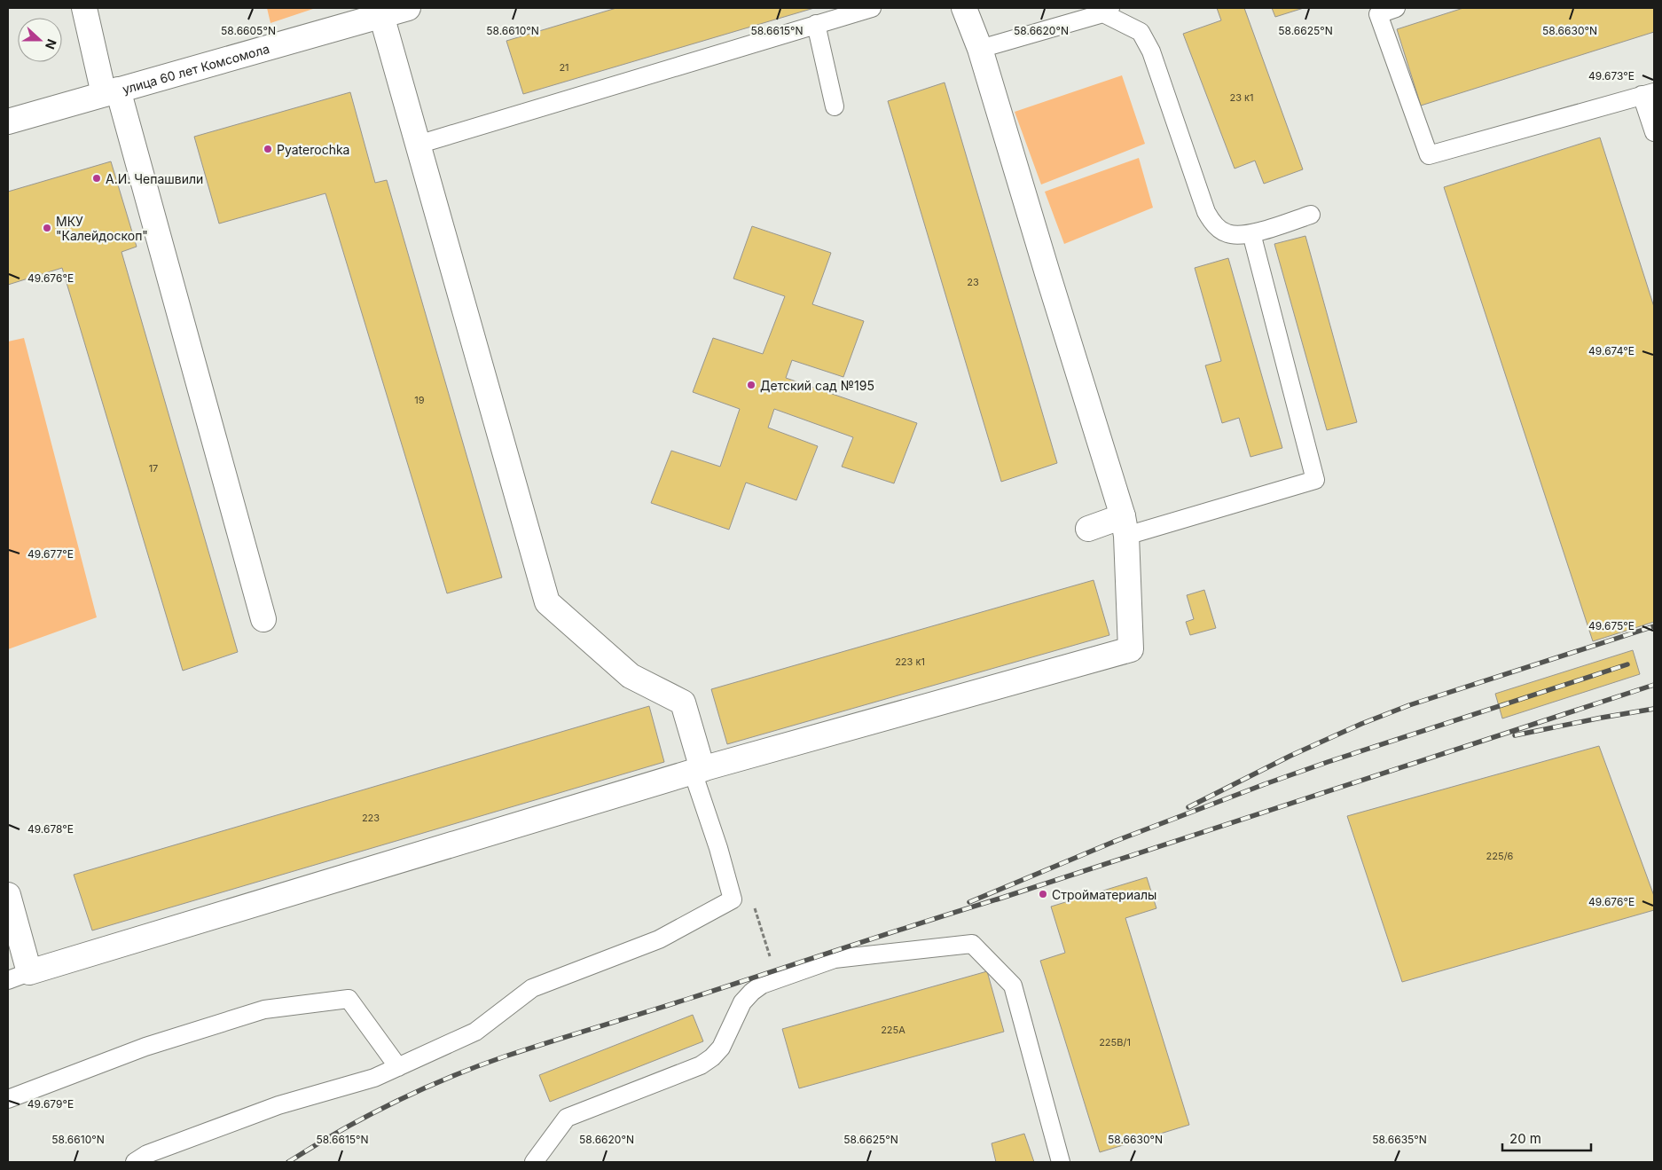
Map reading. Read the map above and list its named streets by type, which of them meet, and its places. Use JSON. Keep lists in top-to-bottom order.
{
  "streets": {
    "street": ["улица 60 лет Комсомола"]
  },
  "places": [
    "Pyaterochka",
    "А.И. Чепашвили",
    "МКУ \"Калейдоскоп\"",
    "Детский сад №195",
    "Стройматериалы"
  ],
  "house_numbers": [
    "21",
    "23 к1",
    "23",
    "19",
    "17",
    "223 к1",
    "223",
    "225/6",
    "225А",
    "225В/1"
  ],
  "scale_bar": "20 m",
  "north": "right",
  "coordinates": [
    "58.6610°N",
    "58.6615°N",
    "58.6620°N",
    "58.6625°N",
    "58.6630°N",
    "58.6605°N",
    "49.673°E",
    "49.676°E",
    "49.674°E",
    "49.677°E",
    "49.675°E",
    "49.678°E",
    "49.679°E",
    "58.6635°N"
  ]
}
